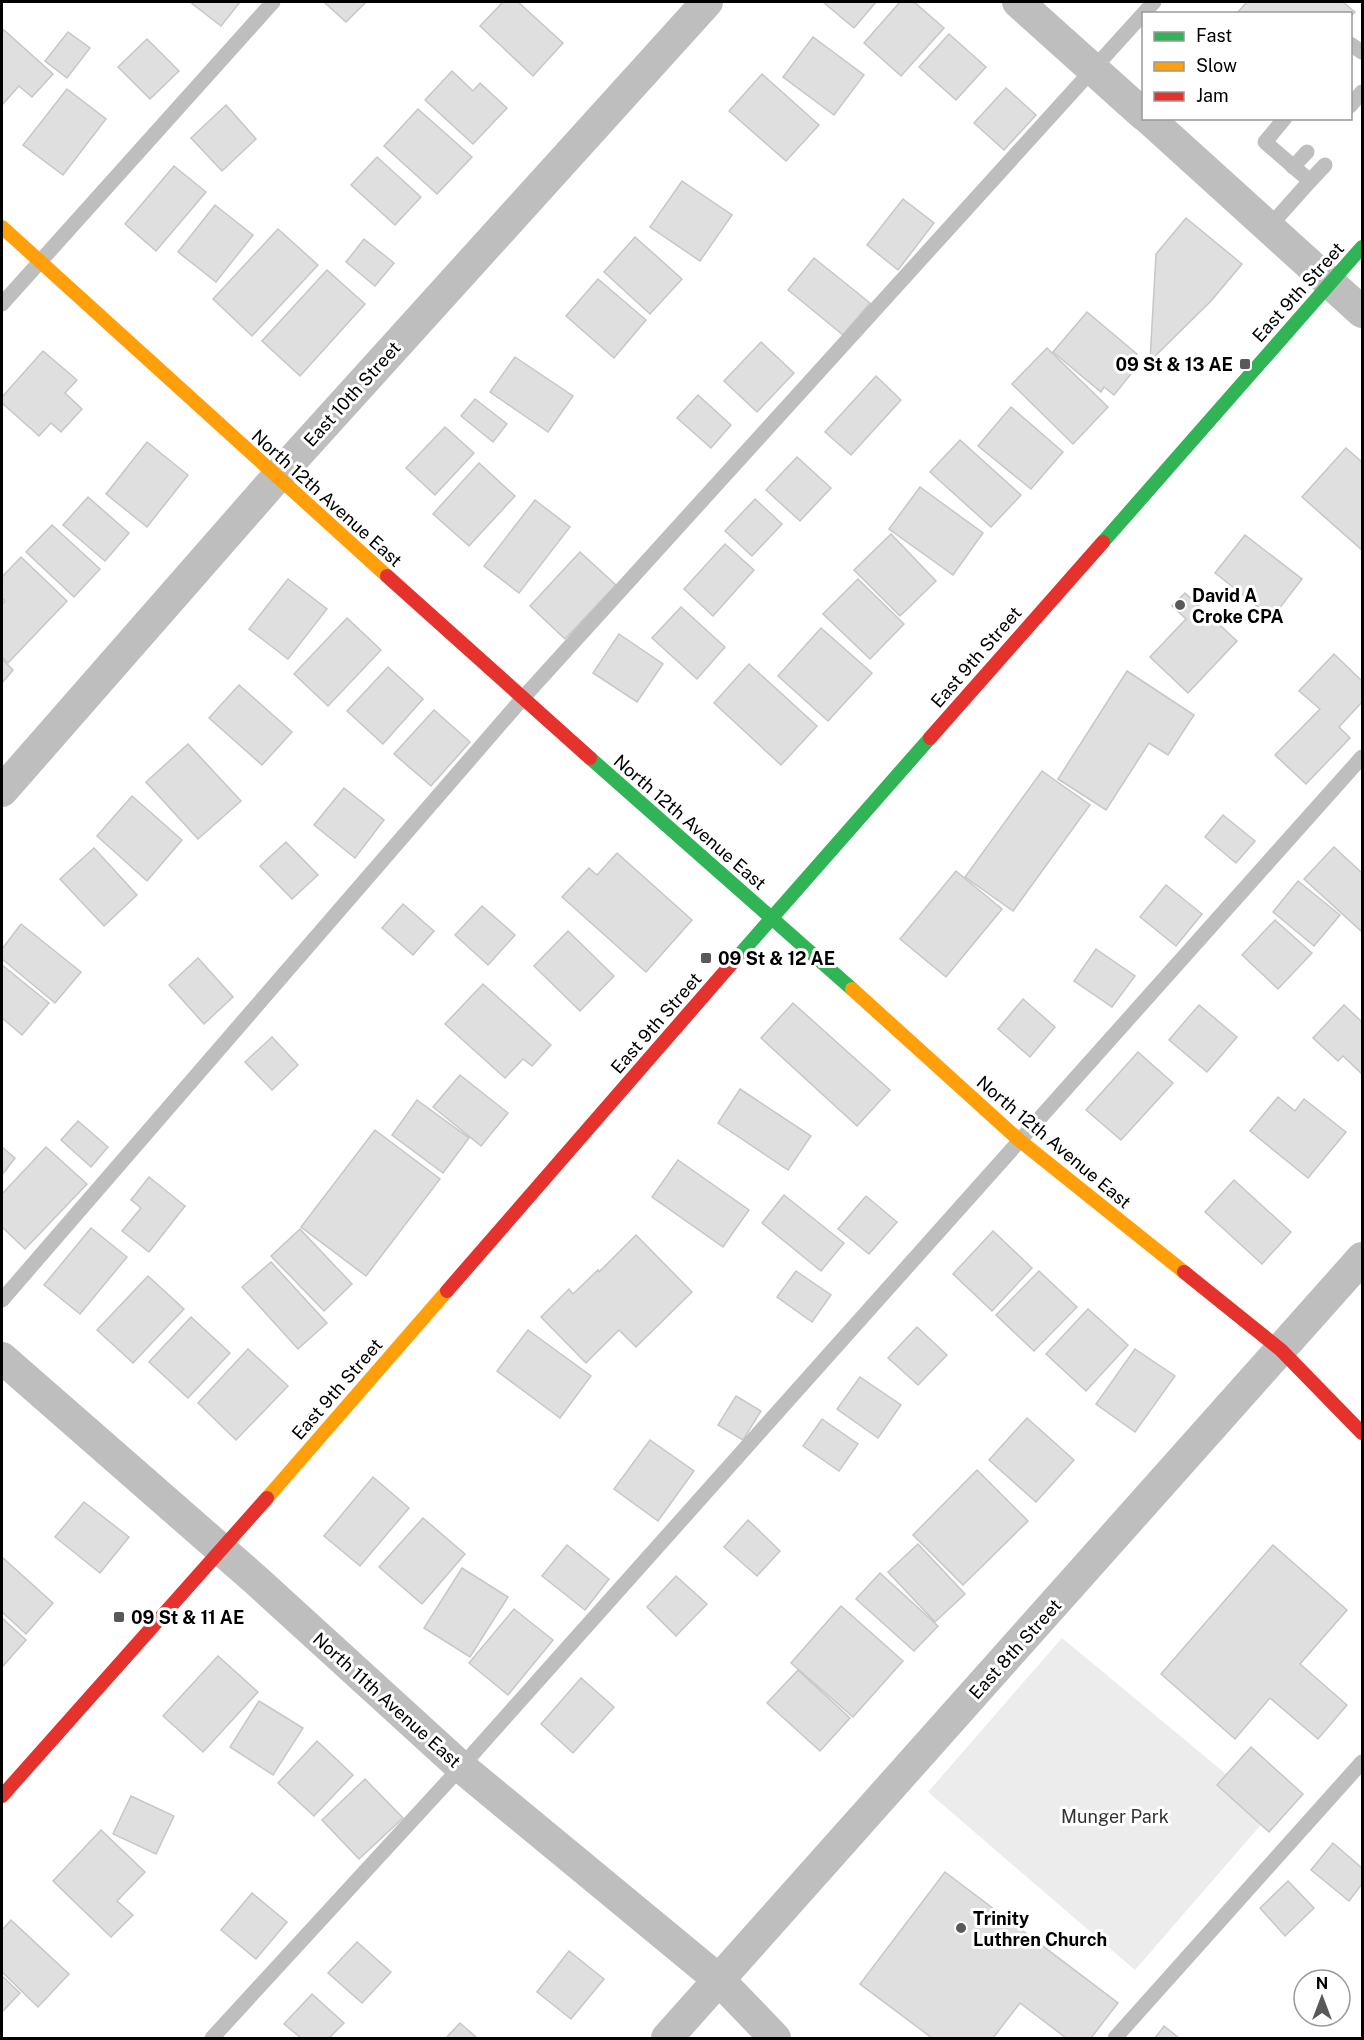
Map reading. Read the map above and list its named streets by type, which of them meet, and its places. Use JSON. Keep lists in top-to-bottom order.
{
  "streets": {
    "street": [
      "East 9th Street",
      "East 10th Street",
      "North 12th Avenue East",
      "East 8th Street",
      "North 11th Avenue East"
    ]
  },
  "crossings": [
    ["East 9th Street", "North 12th Avenue East"],
    ["East 9th Street", "North 11th Avenue East"],
    ["East 10th Street", "North 12th Avenue East"],
    ["North 12th Avenue East", "East 8th Street"],
    ["East 8th Street", "North 11th Avenue East"]
  ],
  "parks": ["Munger Park"],
  "places": {
    "transit": ["09 St & 13 AE", "09 St & 12 AE", "09 St & 11 AE"],
    "other": ["David A Croke CPA", "Trinity Luthren Church"]
  },
  "legend": ["Fast", "Slow", "Jam"],
  "north": "top"
}
